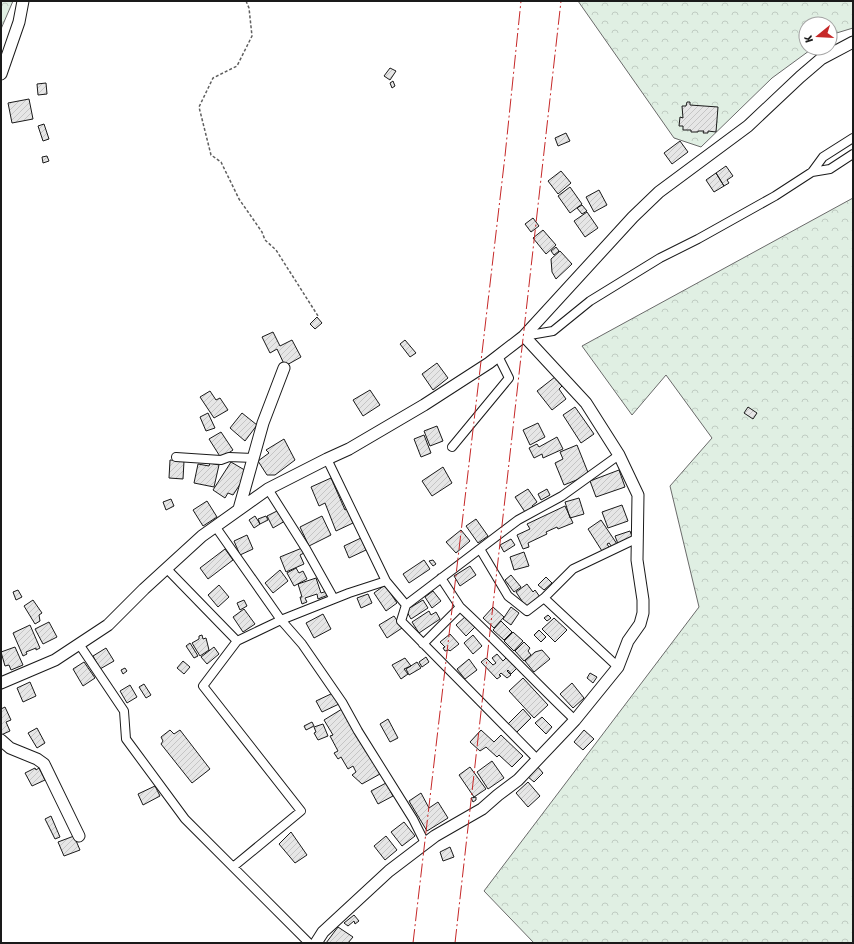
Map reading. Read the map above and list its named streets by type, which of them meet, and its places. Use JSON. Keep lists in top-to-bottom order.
{
  "north": "left"
}
